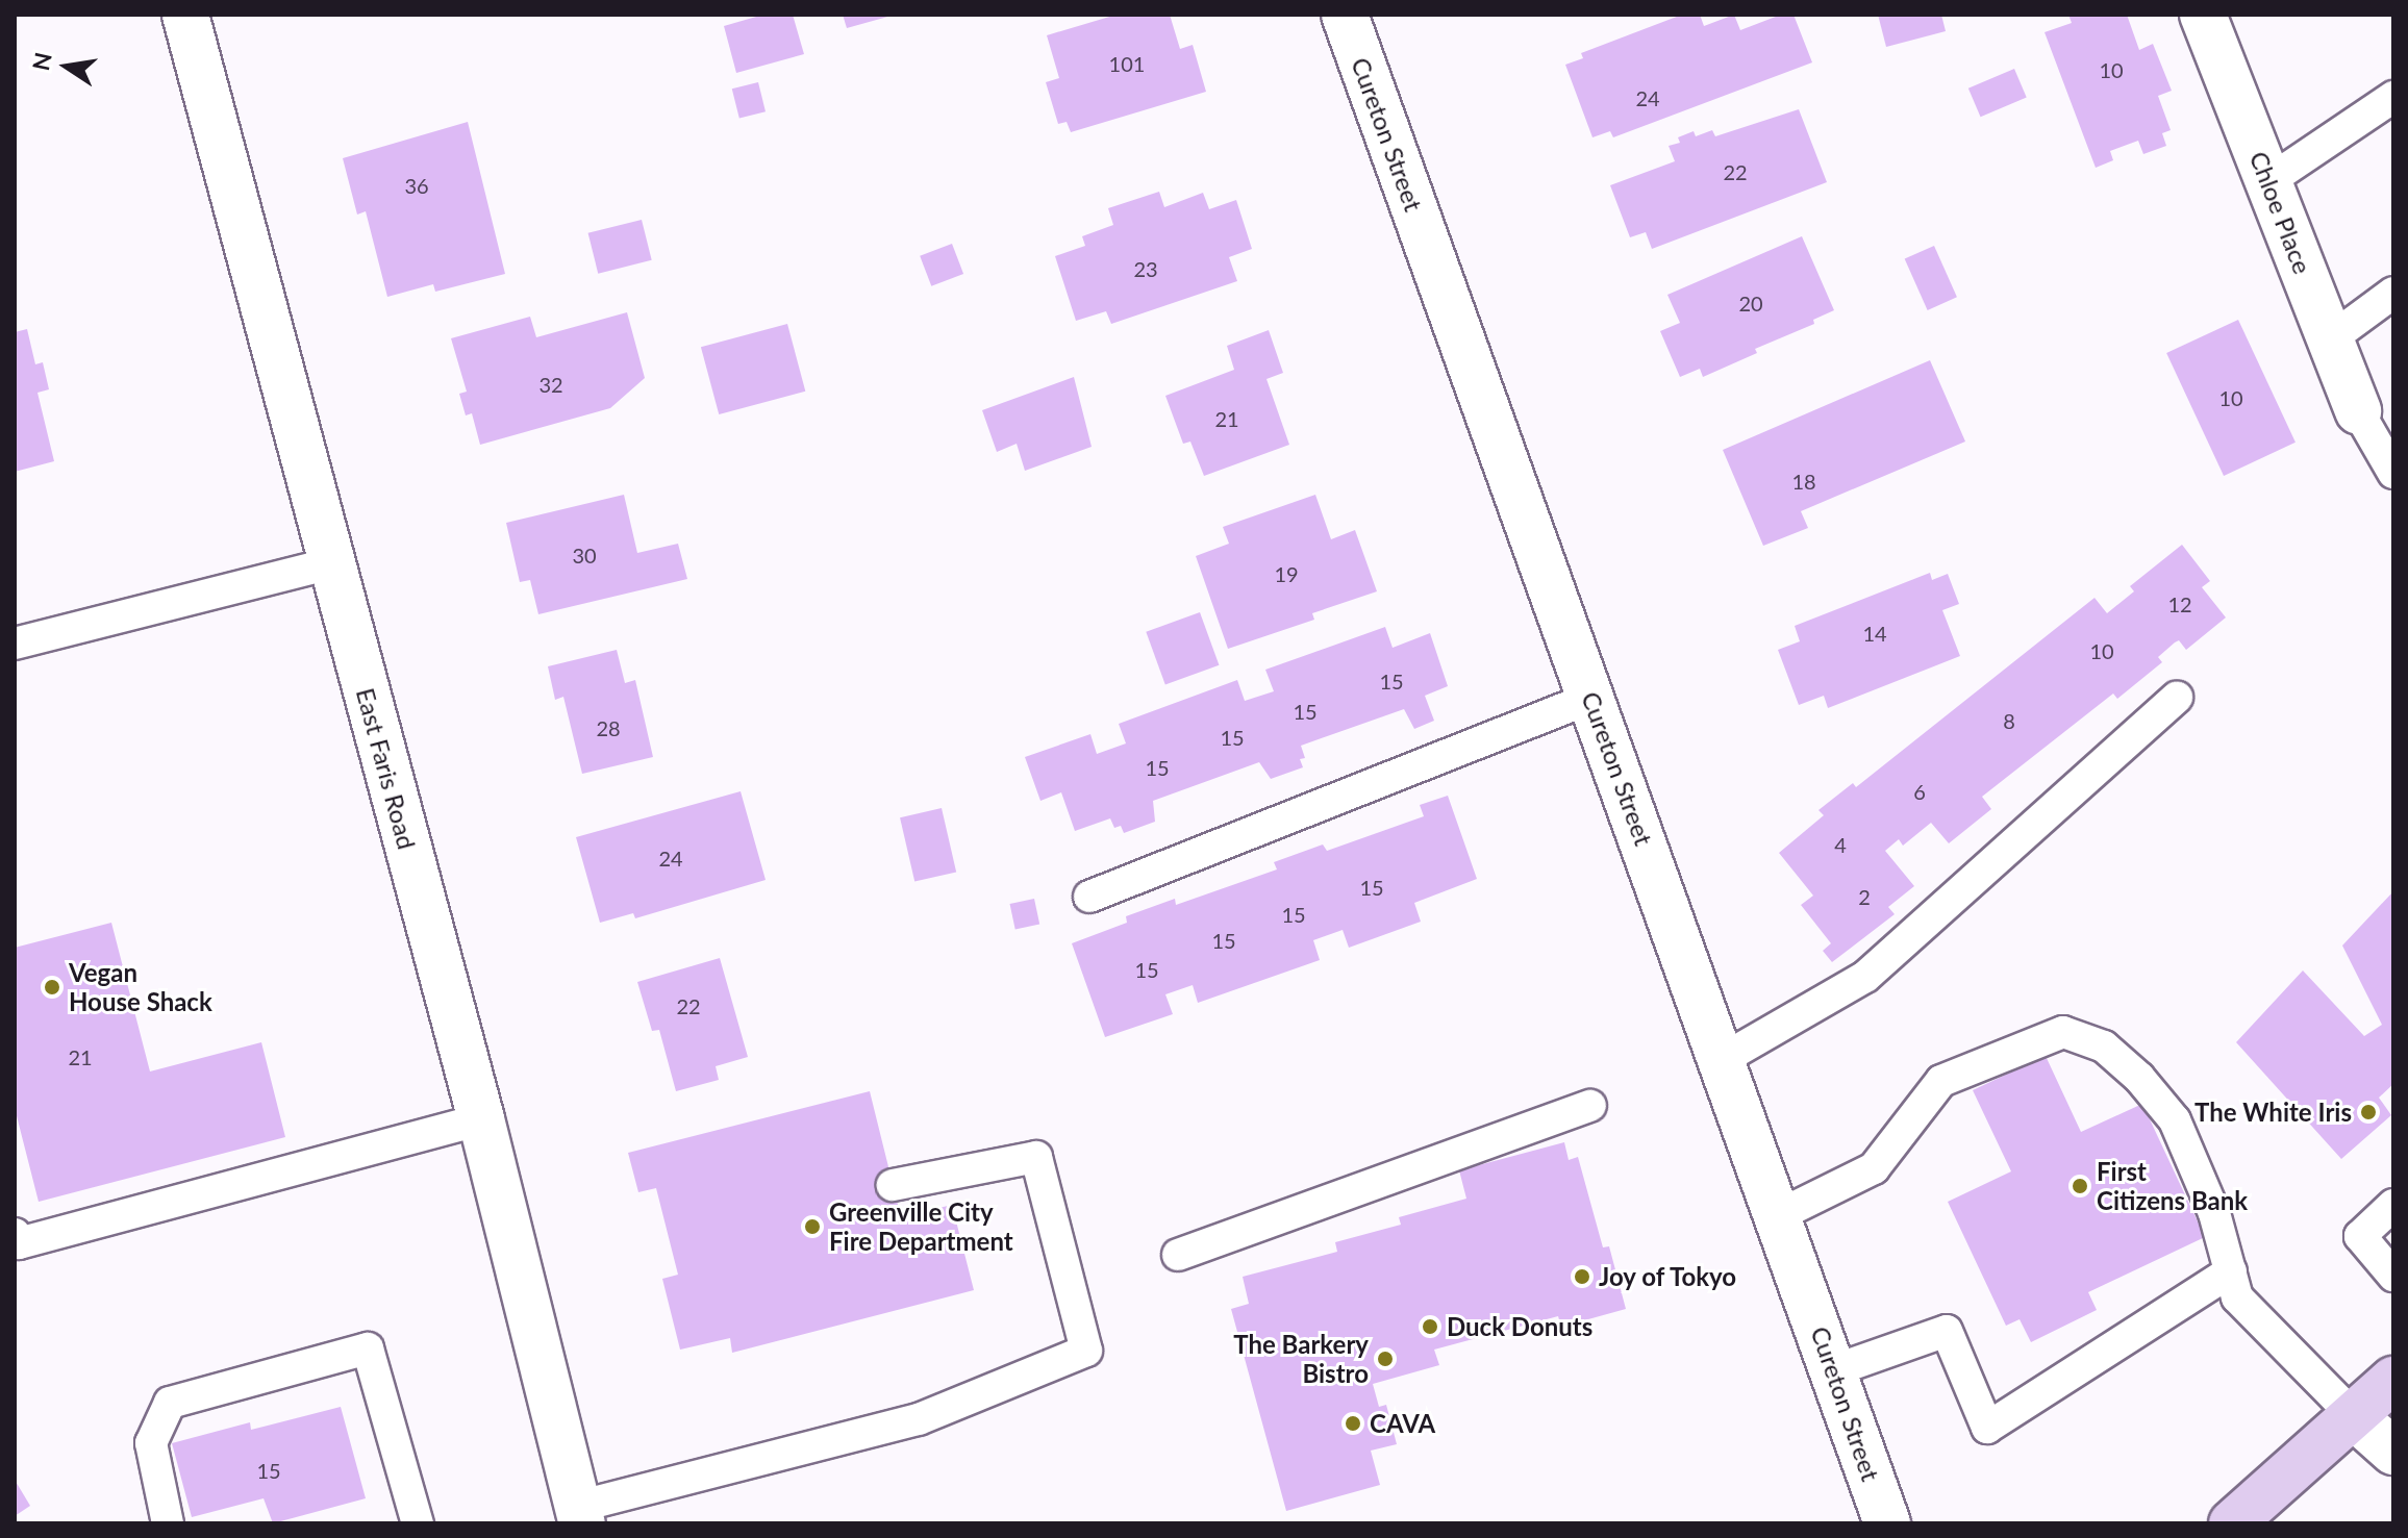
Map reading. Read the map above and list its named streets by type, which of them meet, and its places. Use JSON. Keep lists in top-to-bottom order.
{
  "streets": {
    "street": ["Cureton Street", "Chloe Place", "East Faris Road"]
  },
  "places": [
    "Vegan House Shack",
    "The White Iris",
    "First Citizens Bank",
    "Greenville City Fire Department",
    "Joy of Tokyo",
    "Duck Donuts",
    "The Barkery Bistro",
    "CAVA"
  ],
  "house_numbers": [
    "101",
    "10",
    "24",
    "22",
    "36",
    "23",
    "20",
    "32",
    "10",
    "21",
    "18",
    "30",
    "19",
    "12",
    "14",
    "10",
    "15",
    "15",
    "8",
    "28",
    "15",
    "15",
    "6",
    "4",
    "24",
    "15",
    "2",
    "15",
    "15",
    "15",
    "22",
    "21",
    "15"
  ],
  "north": "left"
}
